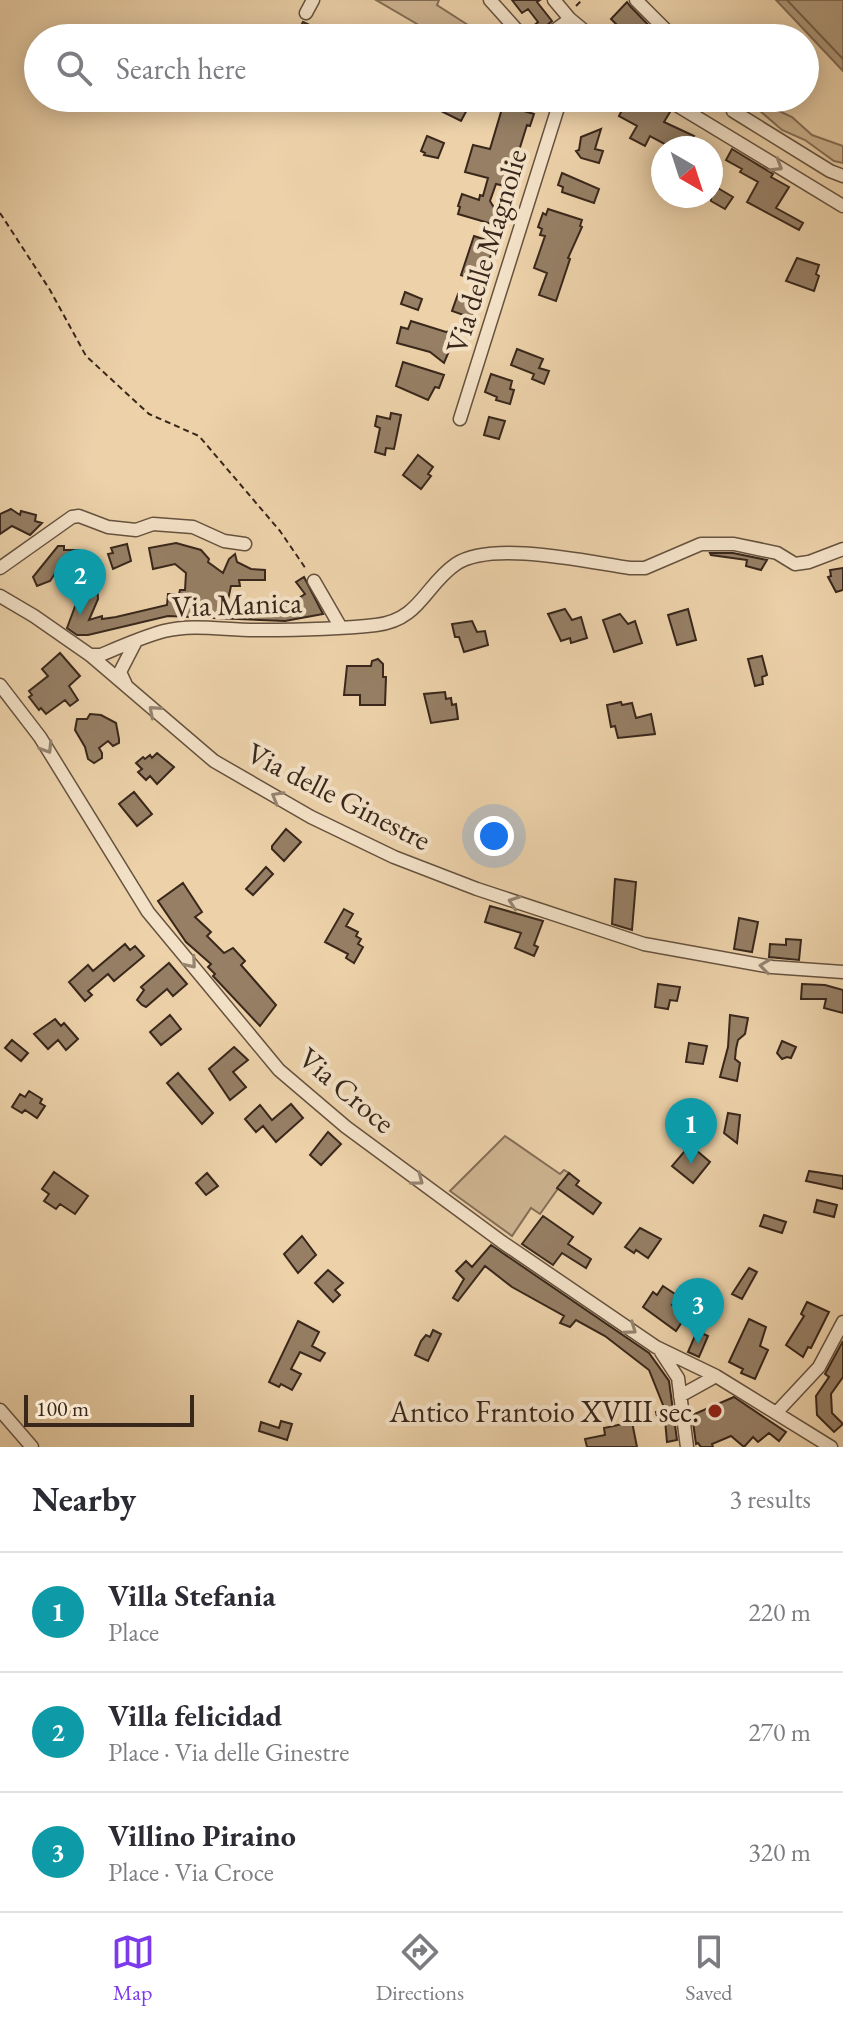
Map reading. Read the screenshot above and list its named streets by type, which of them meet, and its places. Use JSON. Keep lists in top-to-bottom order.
{
  "streets": {
    "street": [
      "Via delle Magnolie",
      "Via Manica",
      "Via delle Ginestre",
      "Via Croce"
    ]
  },
  "crossings": [
    ["Via Manica", "Via delle Ginestre"]
  ],
  "one_way": ["Via delle Ginestre", "Via Croce"],
  "places": ["Antico Frantoio XVIII sec."],
  "scale_bar": "100 m",
  "north": "bottom right",
  "page": {
    "search": "Search here",
    "pins": ["2", "1", "3"],
    "scale": "100 m",
    "heading": ["Nearby", "3 results"],
    "list": [
      {
        "mark": "1",
        "name": "Villa Stefania",
        "note": "Place",
        "value": "220 m"
      },
      {
        "mark": "2",
        "name": "Villa felicidad",
        "note": "Place · Via delle Ginestre",
        "value": "270 m"
      },
      {
        "mark": "3",
        "name": "Villino Piraino",
        "note": "Place · Via Croce",
        "value": "320 m"
      }
    ],
    "nav": ["Map", "Directions", "Saved"]
  }
}
